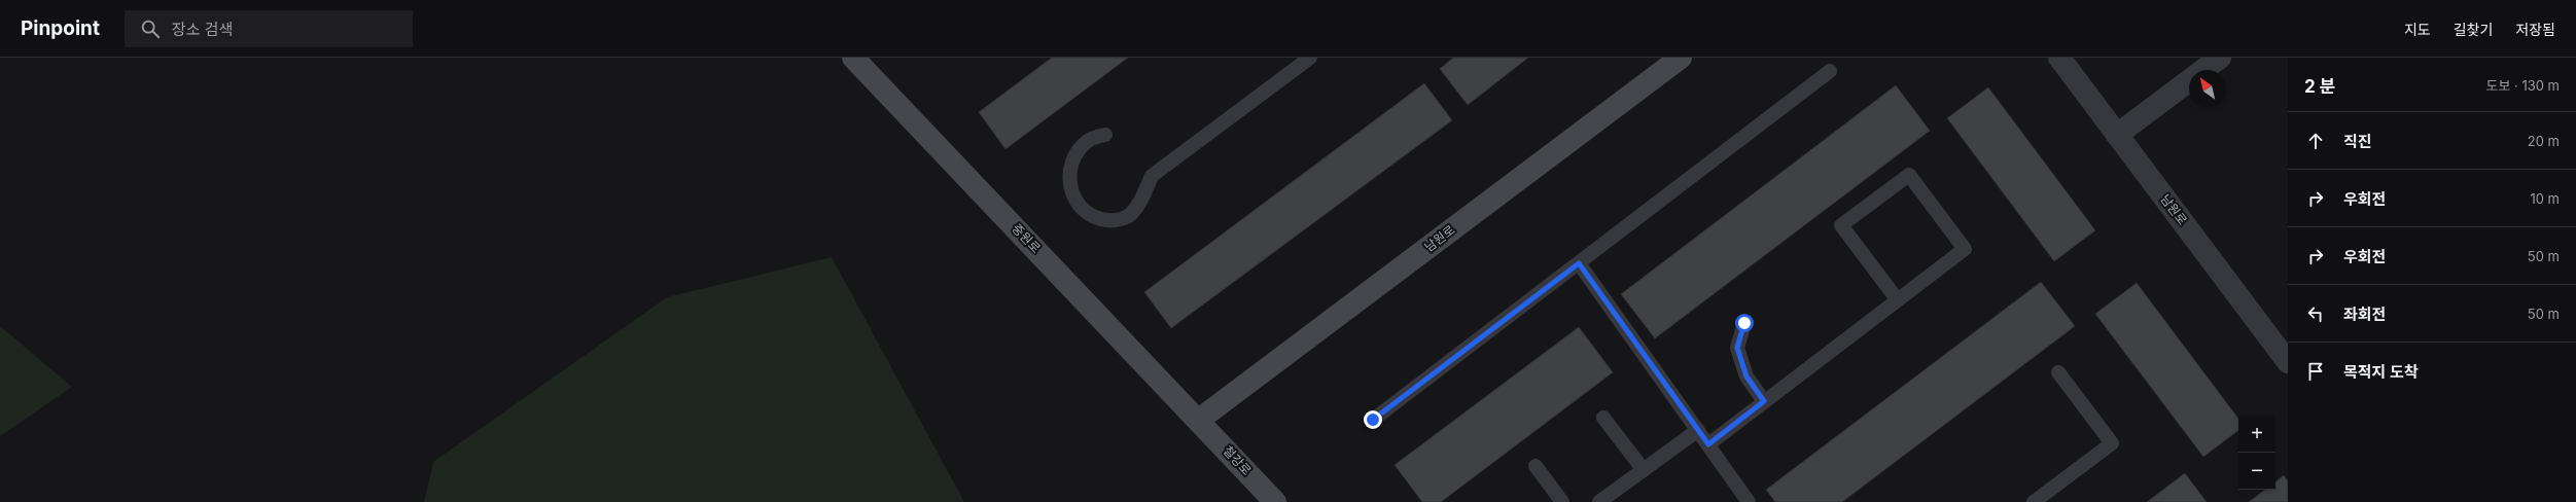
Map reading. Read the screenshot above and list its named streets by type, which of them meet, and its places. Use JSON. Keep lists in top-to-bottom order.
{
  "streets": {
    "street": ["남원로", "중원로", "철강로"]
  },
  "crossings": [
    ["남원로", "중원로"],
    ["남원로", "철강로"],
    ["중원로", "철강로"]
  ],
  "north": "top left",
  "page": {
    "header": "Pinpoint",
    "search": "장소 검색",
    "nav": ["지도", "길찾기", "저장됨"],
    "heading": ["2 분", "도보 · 130 m"],
    "list": [
      ["직진", "20 m"],
      ["우회전", "10 m"],
      ["우회전", "50 m"],
      ["좌회전", "50 m"],
      "목적지 도착"
    ],
    "map_buttons": ["+", "−"]
  }
}
